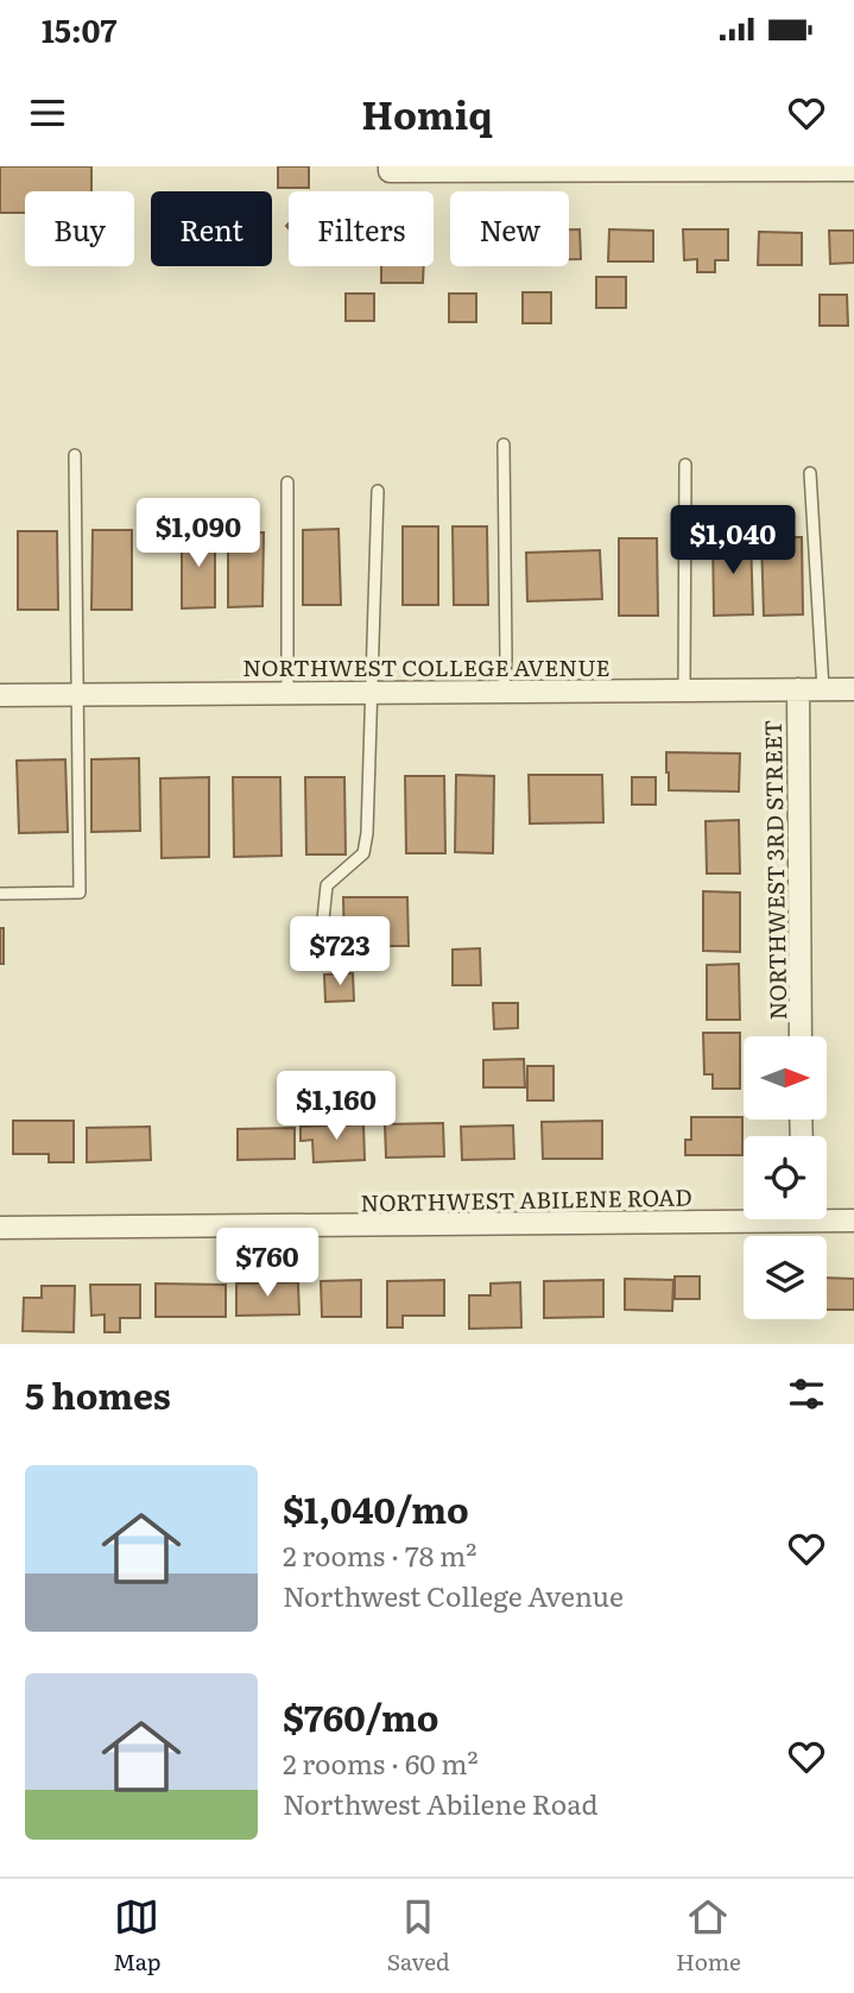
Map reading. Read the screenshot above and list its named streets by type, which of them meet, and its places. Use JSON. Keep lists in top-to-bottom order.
{
  "streets": {
    "street": ["NORTHWEST COLLEGE AVENUE", "NORTHWEST 3RD STREET", "NORTHWEST ABILENE ROAD"]
  },
  "crossings": [
    ["NORTHWEST COLLEGE AVENUE", "NORTHWEST 3RD STREET"]
  ],
  "north": "right",
  "page": {
    "status": "15:07",
    "header": "Homiq",
    "chip": [
      "Buy",
      "Rent",
      "Filters",
      "New"
    ],
    "price": [
      "$1,090",
      "$1,040",
      "$723",
      "$1,160",
      "$760"
    ],
    "heading": "5 homes",
    "list": [
      {
        "name": "$1,040/mo",
        "note": "2 rooms · 78 m² · Northwest College Avenue"
      },
      {
        "name": "$760/mo",
        "note": "2 rooms · 60 m² · Northwest Abilene Road"
      }
    ],
    "tabs": ["Map", "Saved", "Home"]
  }
}
